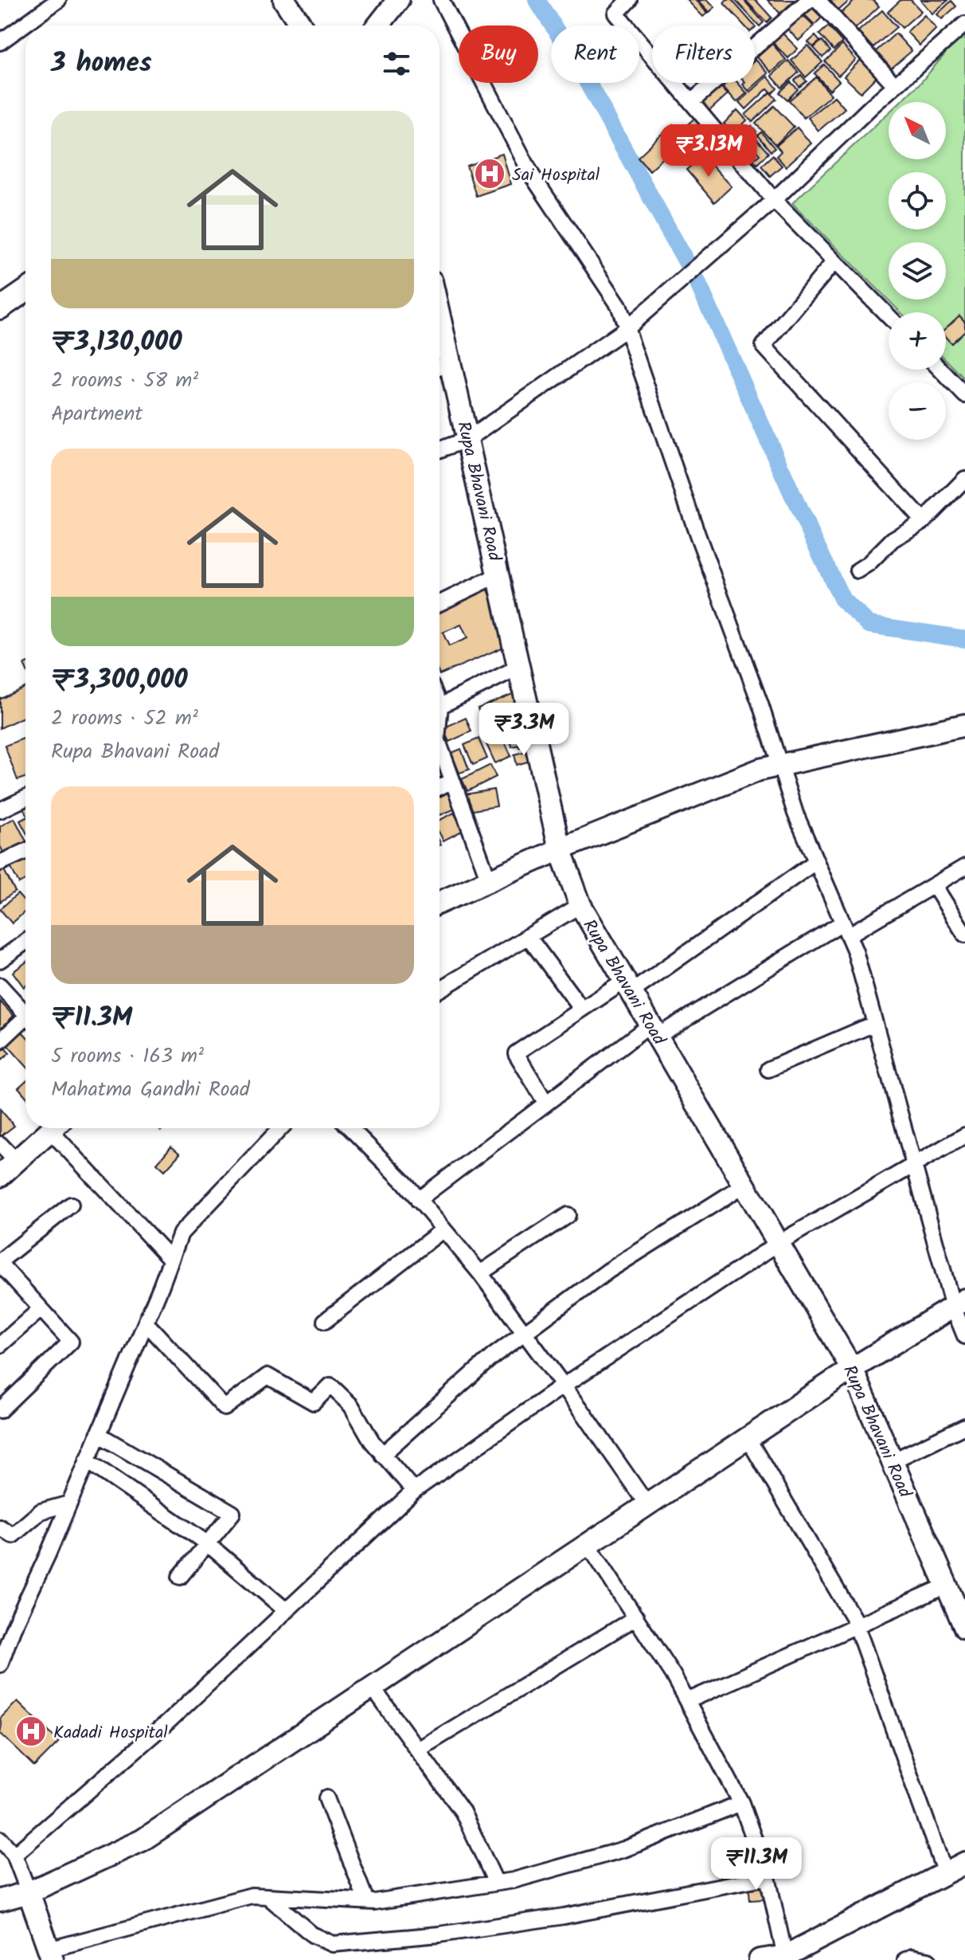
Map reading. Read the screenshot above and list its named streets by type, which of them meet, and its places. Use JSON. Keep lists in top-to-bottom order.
{
  "streets": {
    "street": ["Rupa Bhavani Road"]
  },
  "places": {
    "hospital": ["Sai Hospital", "Kadadi Hospital"]
  },
  "north": "top left",
  "page": {
    "chip": ["Buy", "Rent", "Filters"],
    "heading": "3 homes",
    "map_buttons": ["+", "−"],
    "list": [
      {
        "name": "₹3,130,000",
        "note": "2 rooms · 58 m² · Apartment"
      },
      {
        "name": "₹3,300,000",
        "note": "2 rooms · 52 m² · Rupa Bhavani Road"
      },
      {
        "name": "₹11.3M",
        "note": "5 rooms · 163 m² · Mahatma Gandhi Road"
      }
    ],
    "price": ["₹3.13M", "₹3.3M", "₹11.3M"]
  }
}
